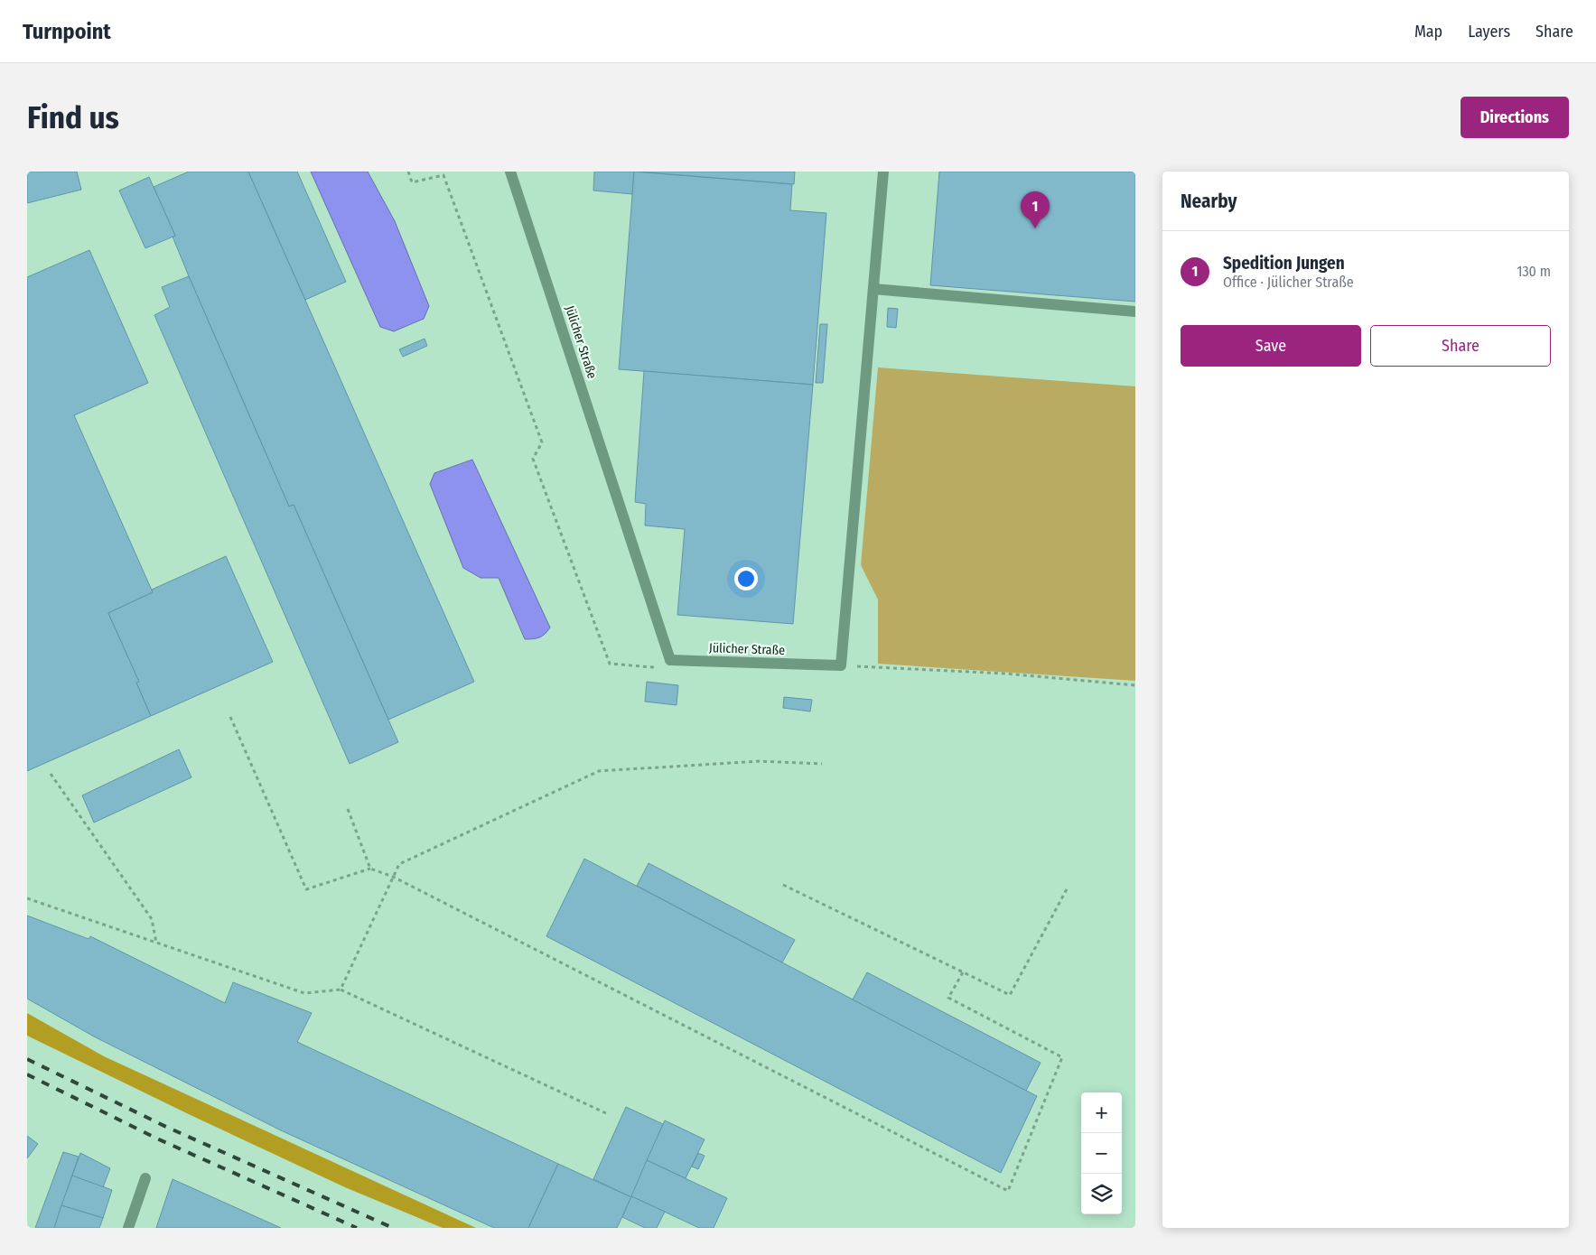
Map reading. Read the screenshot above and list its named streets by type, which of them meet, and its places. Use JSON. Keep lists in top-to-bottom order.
{
  "streets": {
    "street": ["Jülicher Straße"]
  },
  "page": {
    "header": "Turnpoint",
    "nav": ["Map", "Layers", "Share"],
    "buttons": [
      "Directions",
      ["Save", "Share"]
    ],
    "title": "Find us",
    "heading": "Nearby",
    "pins": "1",
    "list": [
      {
        "mark": "1",
        "name": "Spedition Jungen",
        "note": "Office · Jülicher Straße",
        "value": "130 m"
      }
    ],
    "map_buttons": ["+", "−"]
  }
}
